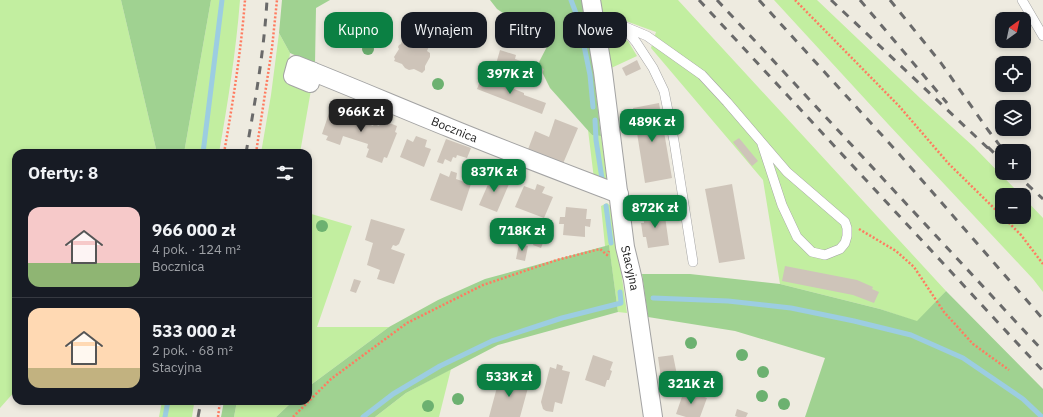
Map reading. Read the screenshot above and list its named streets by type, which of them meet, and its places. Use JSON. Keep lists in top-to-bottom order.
{
  "streets": {
    "street": ["Bocznica", "Stacyjna"]
  },
  "crossings": [
    ["Bocznica", "Stacyjna"]
  ],
  "north": "top right",
  "page": {
    "map_buttons": ["+", "−"],
    "chip": [
      "Kupno",
      "Wynajem",
      "Filtry",
      "Nowe"
    ],
    "price": [
      "397K zł",
      "966K zł",
      "489K zł",
      "837K zł",
      "872K zł",
      "718K zł",
      "533K zł",
      "321K zł"
    ],
    "heading": "Oferty: 8",
    "list": [
      {
        "name": "966 000 zł",
        "note": "4 pok. · 124 m² · Bocznica"
      },
      {
        "name": "533 000 zł",
        "note": "2 pok. · 68 m² · Stacyjna"
      }
    ]
  }
}
